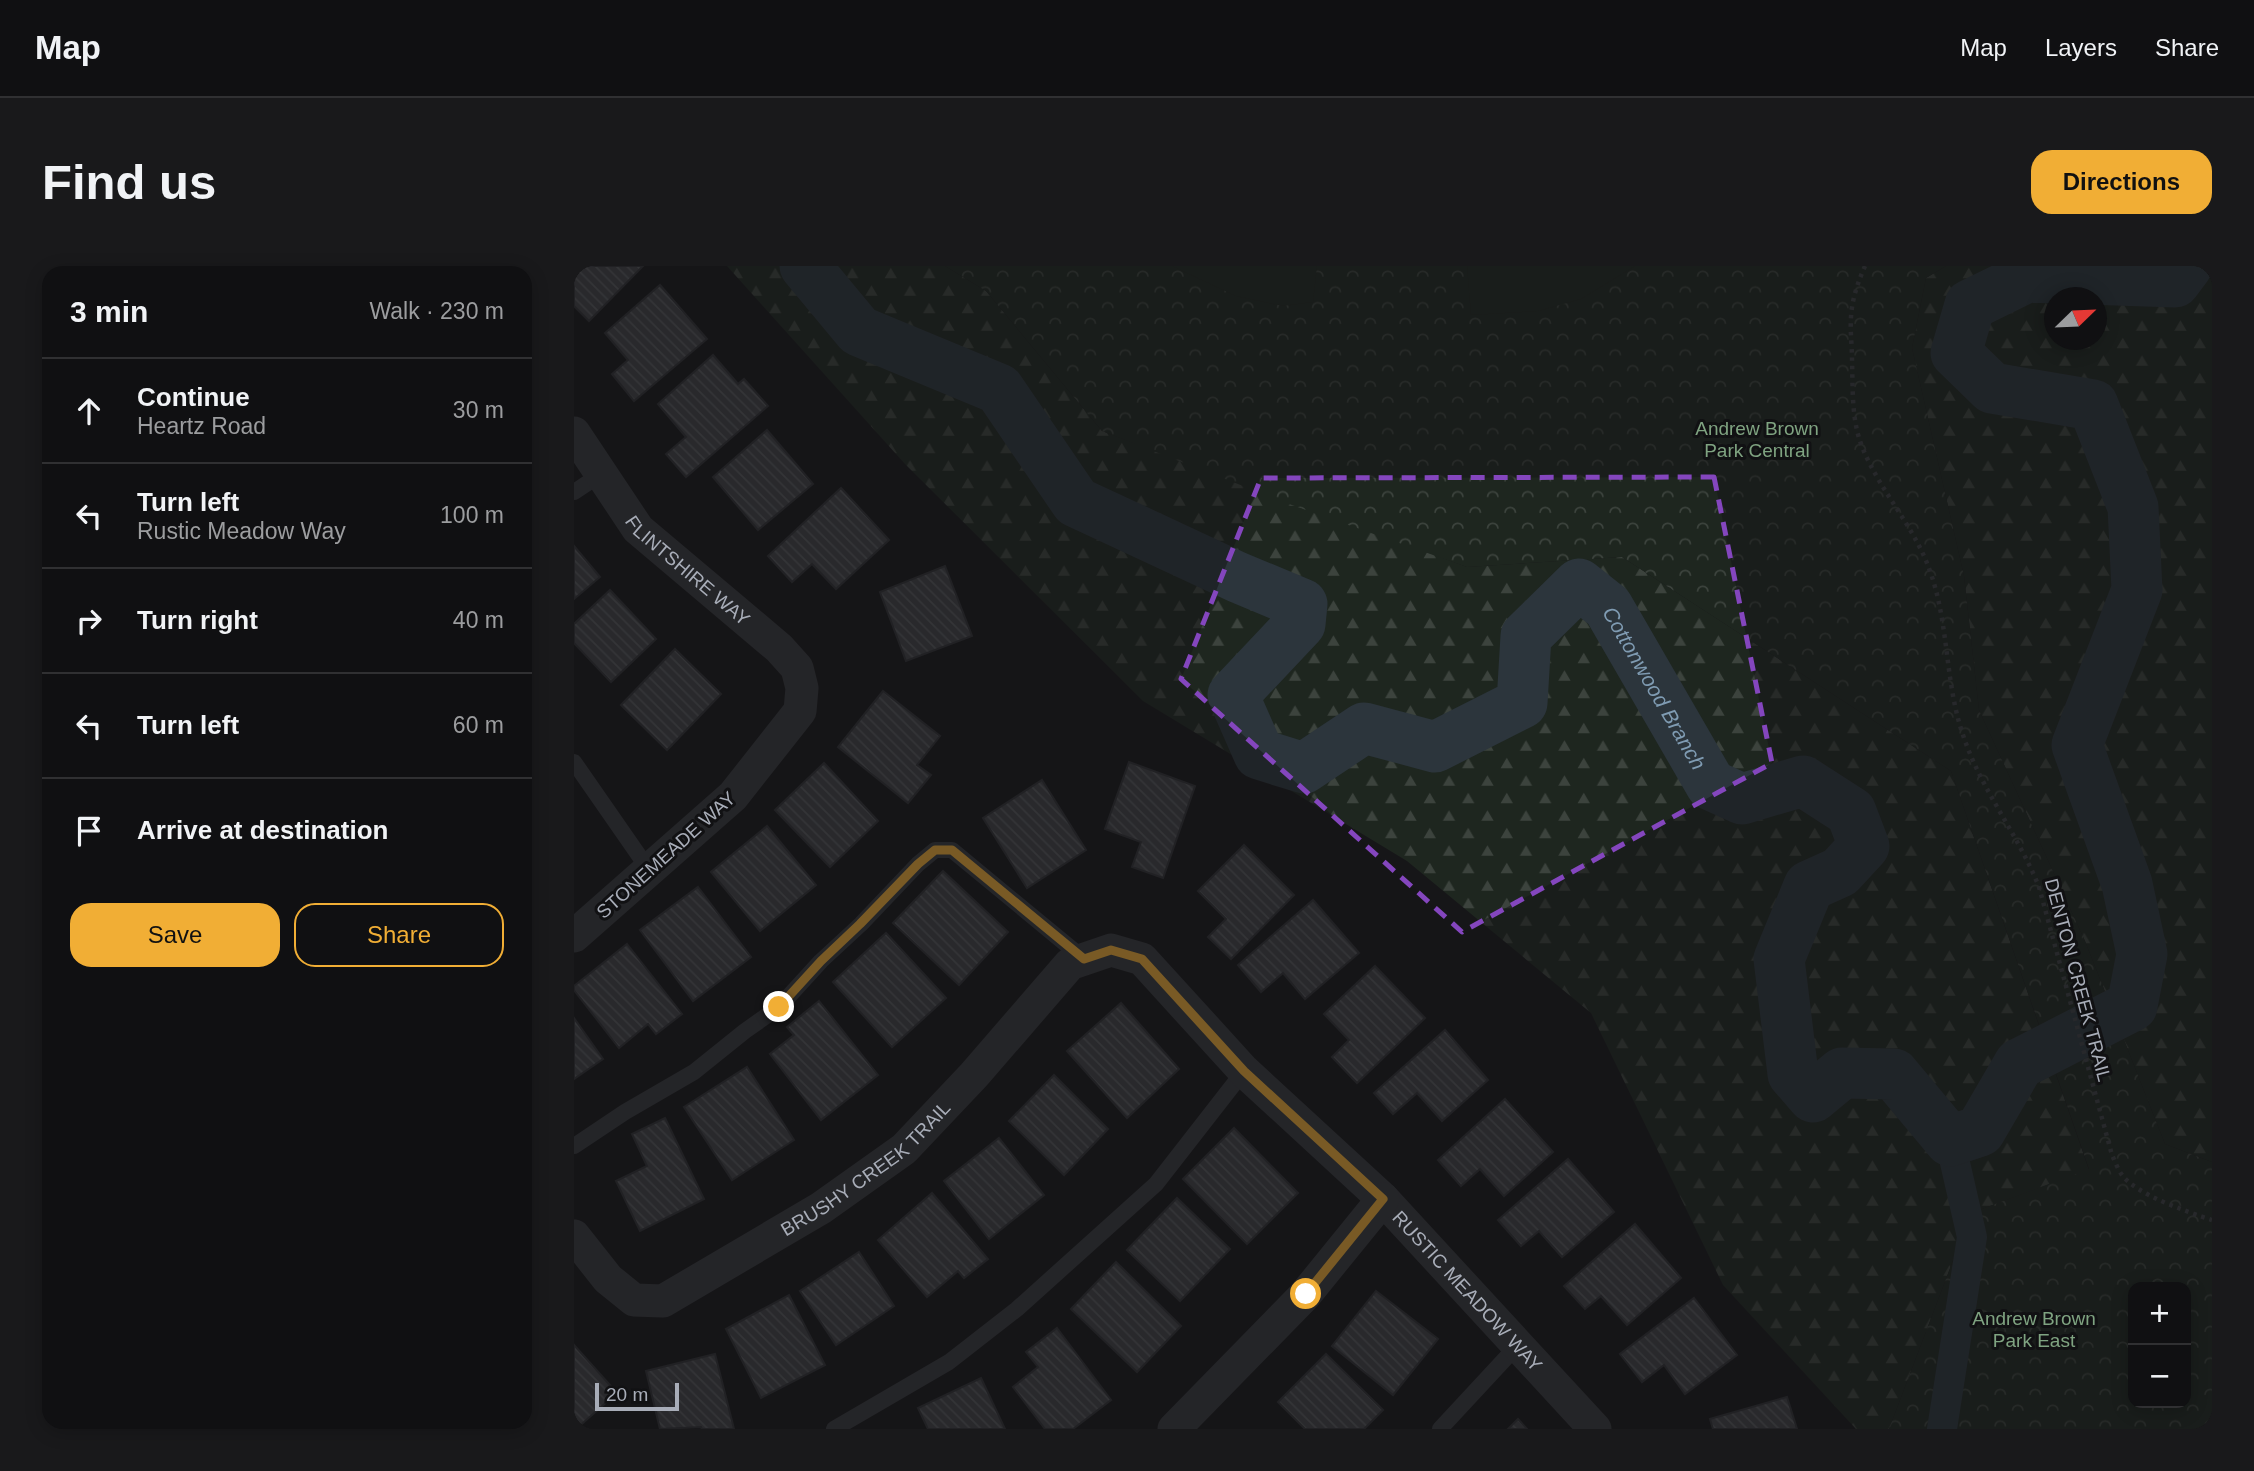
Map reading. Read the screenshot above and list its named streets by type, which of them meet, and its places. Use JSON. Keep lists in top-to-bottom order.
{
  "streets": {
    "street": [
      "FLINTSHIRE WAY",
      "STONEMEADE WAY",
      "BRUSHY CREEK TRAIL",
      "RUSTIC MEADOW WAY"
    ],
    "path": ["DENTON CREEK TRAIL"]
  },
  "crossings": [
    ["FLINTSHIRE WAY", "STONEMEADE WAY"],
    ["BRUSHY CREEK TRAIL", "RUSTIC MEADOW WAY"]
  ],
  "water": ["Cottonwood Branch"],
  "parks": ["Andrew Brown Park Central", "Andrew Brown Park East"],
  "scale_bar": "20 m",
  "north": "top right",
  "page": {
    "header": "Map",
    "nav": ["Map", "Layers", "Share"],
    "buttons": [
      "Directions",
      ["Save", "Share"]
    ],
    "title": "Find us",
    "heading": ["3 min", "Walk · 230 m"],
    "list": [
      ["Continue", "Heartz Road", "30 m"],
      ["Turn left", "Rustic Meadow Way", "100 m"],
      ["Turn right", "40 m"],
      ["Turn left", "60 m"],
      "Arrive at destination"
    ],
    "map_buttons": ["+", "−"],
    "scale": "20 m"
  }
}
